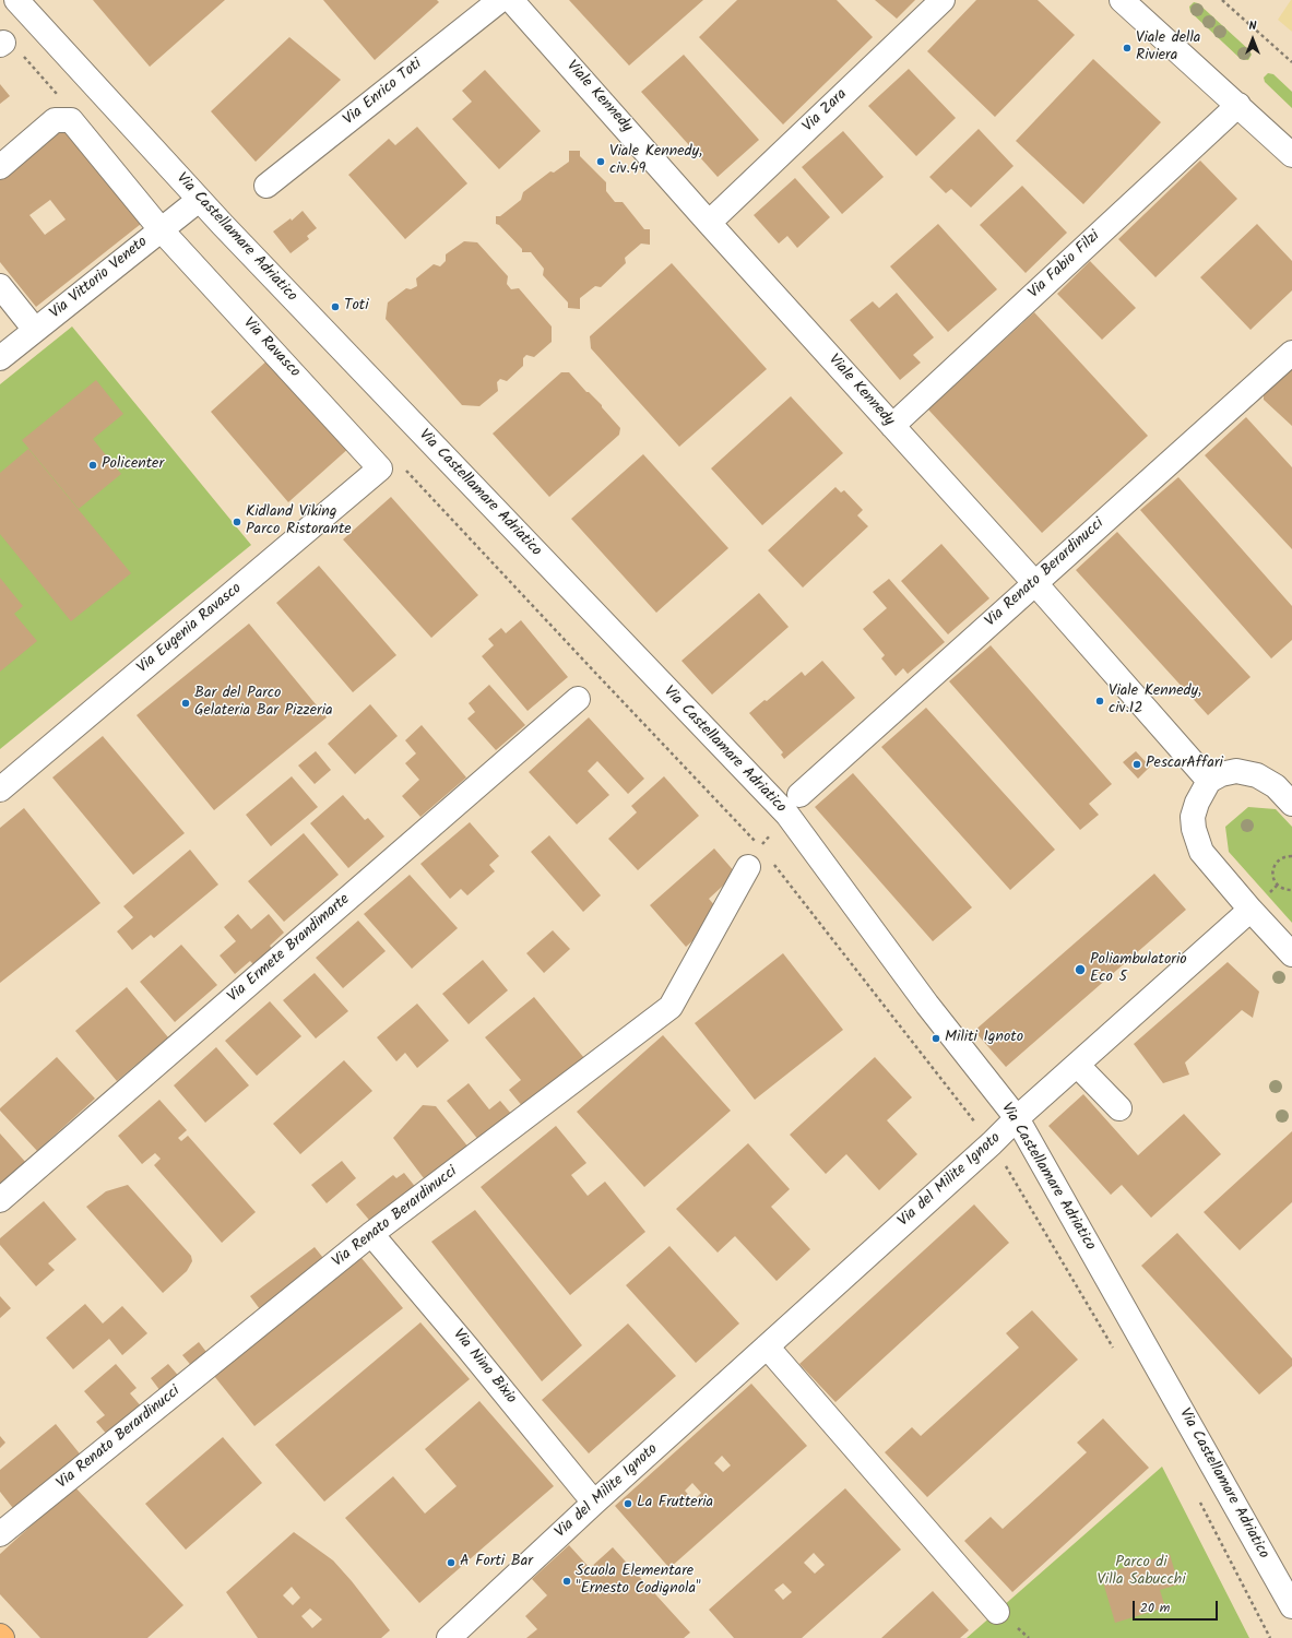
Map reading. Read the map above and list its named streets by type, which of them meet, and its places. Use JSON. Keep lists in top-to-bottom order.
{
  "streets": {
    "street": [
      "Via Enrico Toti",
      "Viale Kennedy",
      "Via Zara",
      "Via Castellamare Adriatico",
      "Via Fabio Filzi",
      "Via Vittorio Veneto",
      "Via Ravasco",
      "Via Renato Berardinucci",
      "Via Eugenia Ravasco",
      "Via Ermete Brandimarte",
      "Via del Milite Ignoto",
      "Via Nino Bixio"
    ]
  },
  "crossings": [
    ["Viale Kennedy", "Via Zara"],
    ["Viale Kennedy", "Via Fabio Filzi"],
    ["Viale Kennedy", "Via Renato Berardinucci"],
    ["Via Castellamare Adriatico", "Via Vittorio Veneto"],
    ["Via Castellamare Adriatico", "Via del Milite Ignoto"],
    ["Via Vittorio Veneto", "Via Ravasco"],
    ["Via Ravasco", "Via Eugenia Ravasco"],
    ["Via Renato Berardinucci", "Via Nino Bixio"],
    ["Via del Milite Ignoto", "Via Nino Bixio"]
  ],
  "parks": ["Parco di Villa Sabucchi"],
  "places": [
    "Viale della Riviera",
    "Viale Kennedy, civ.49",
    "Toti",
    "Policenter",
    "Kidland Viking Parco Ristorante",
    "Viale Kennedy, civ.12",
    "Bar del Parco Gelateria Bar Pizzeria",
    "PescarAffari",
    "Poliambulatorio Eco 5",
    "Militi Ignoto",
    "La Frutteria",
    "A Forti Bar",
    "Scuola Elementare \"Ernesto Codignola\""
  ],
  "scale_bar": "20 m",
  "north": "top"
}
